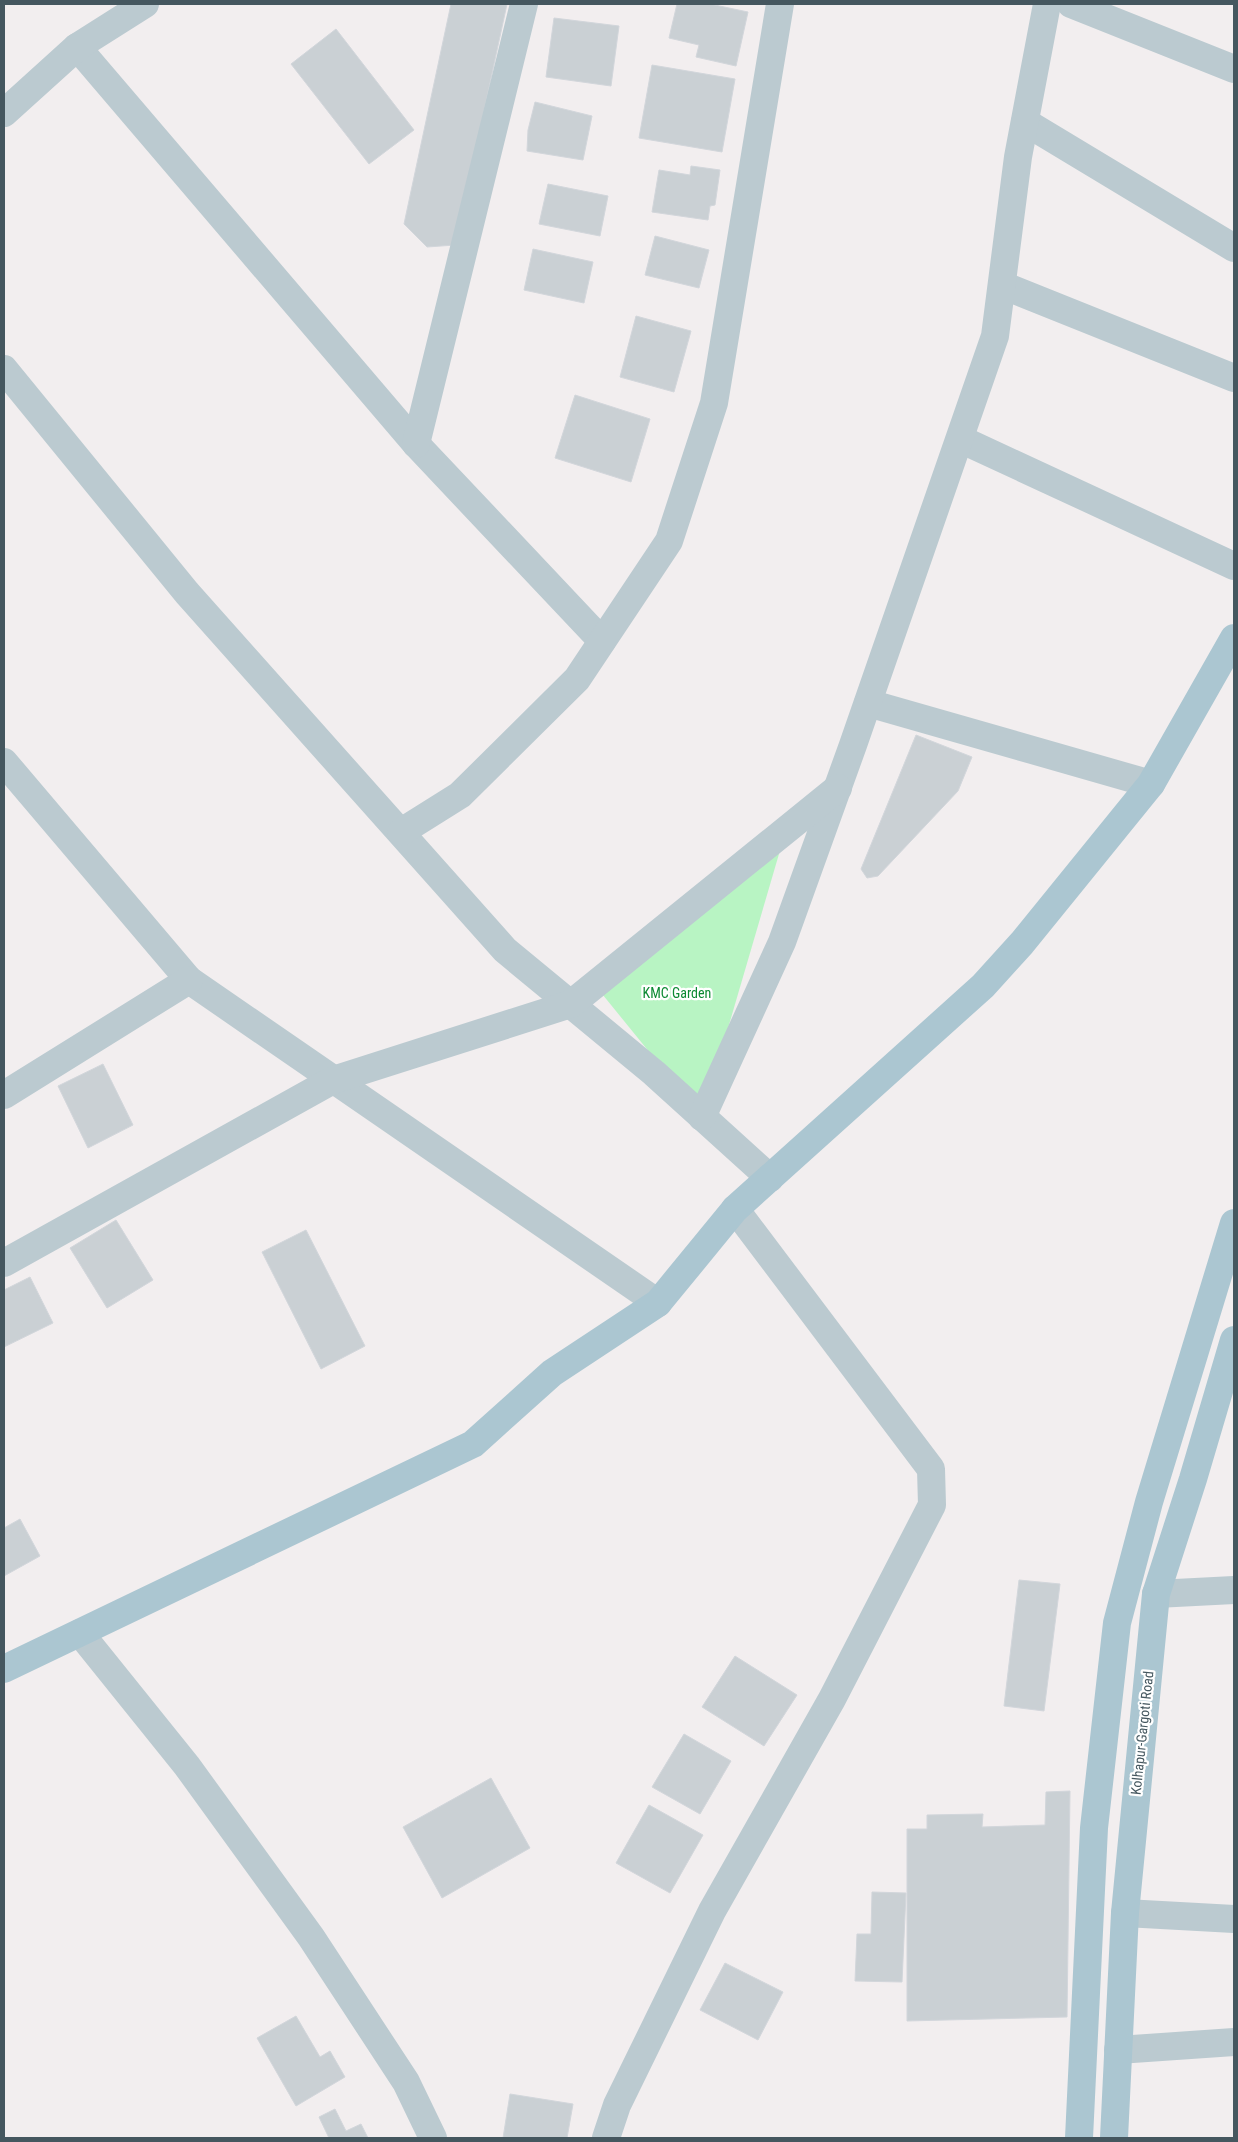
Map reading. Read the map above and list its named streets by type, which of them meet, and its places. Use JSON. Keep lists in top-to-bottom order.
{
  "streets": {
    "main road": ["Kolhapur-Gargoti Road"]
  },
  "parks": ["KMC Garden"]
}
